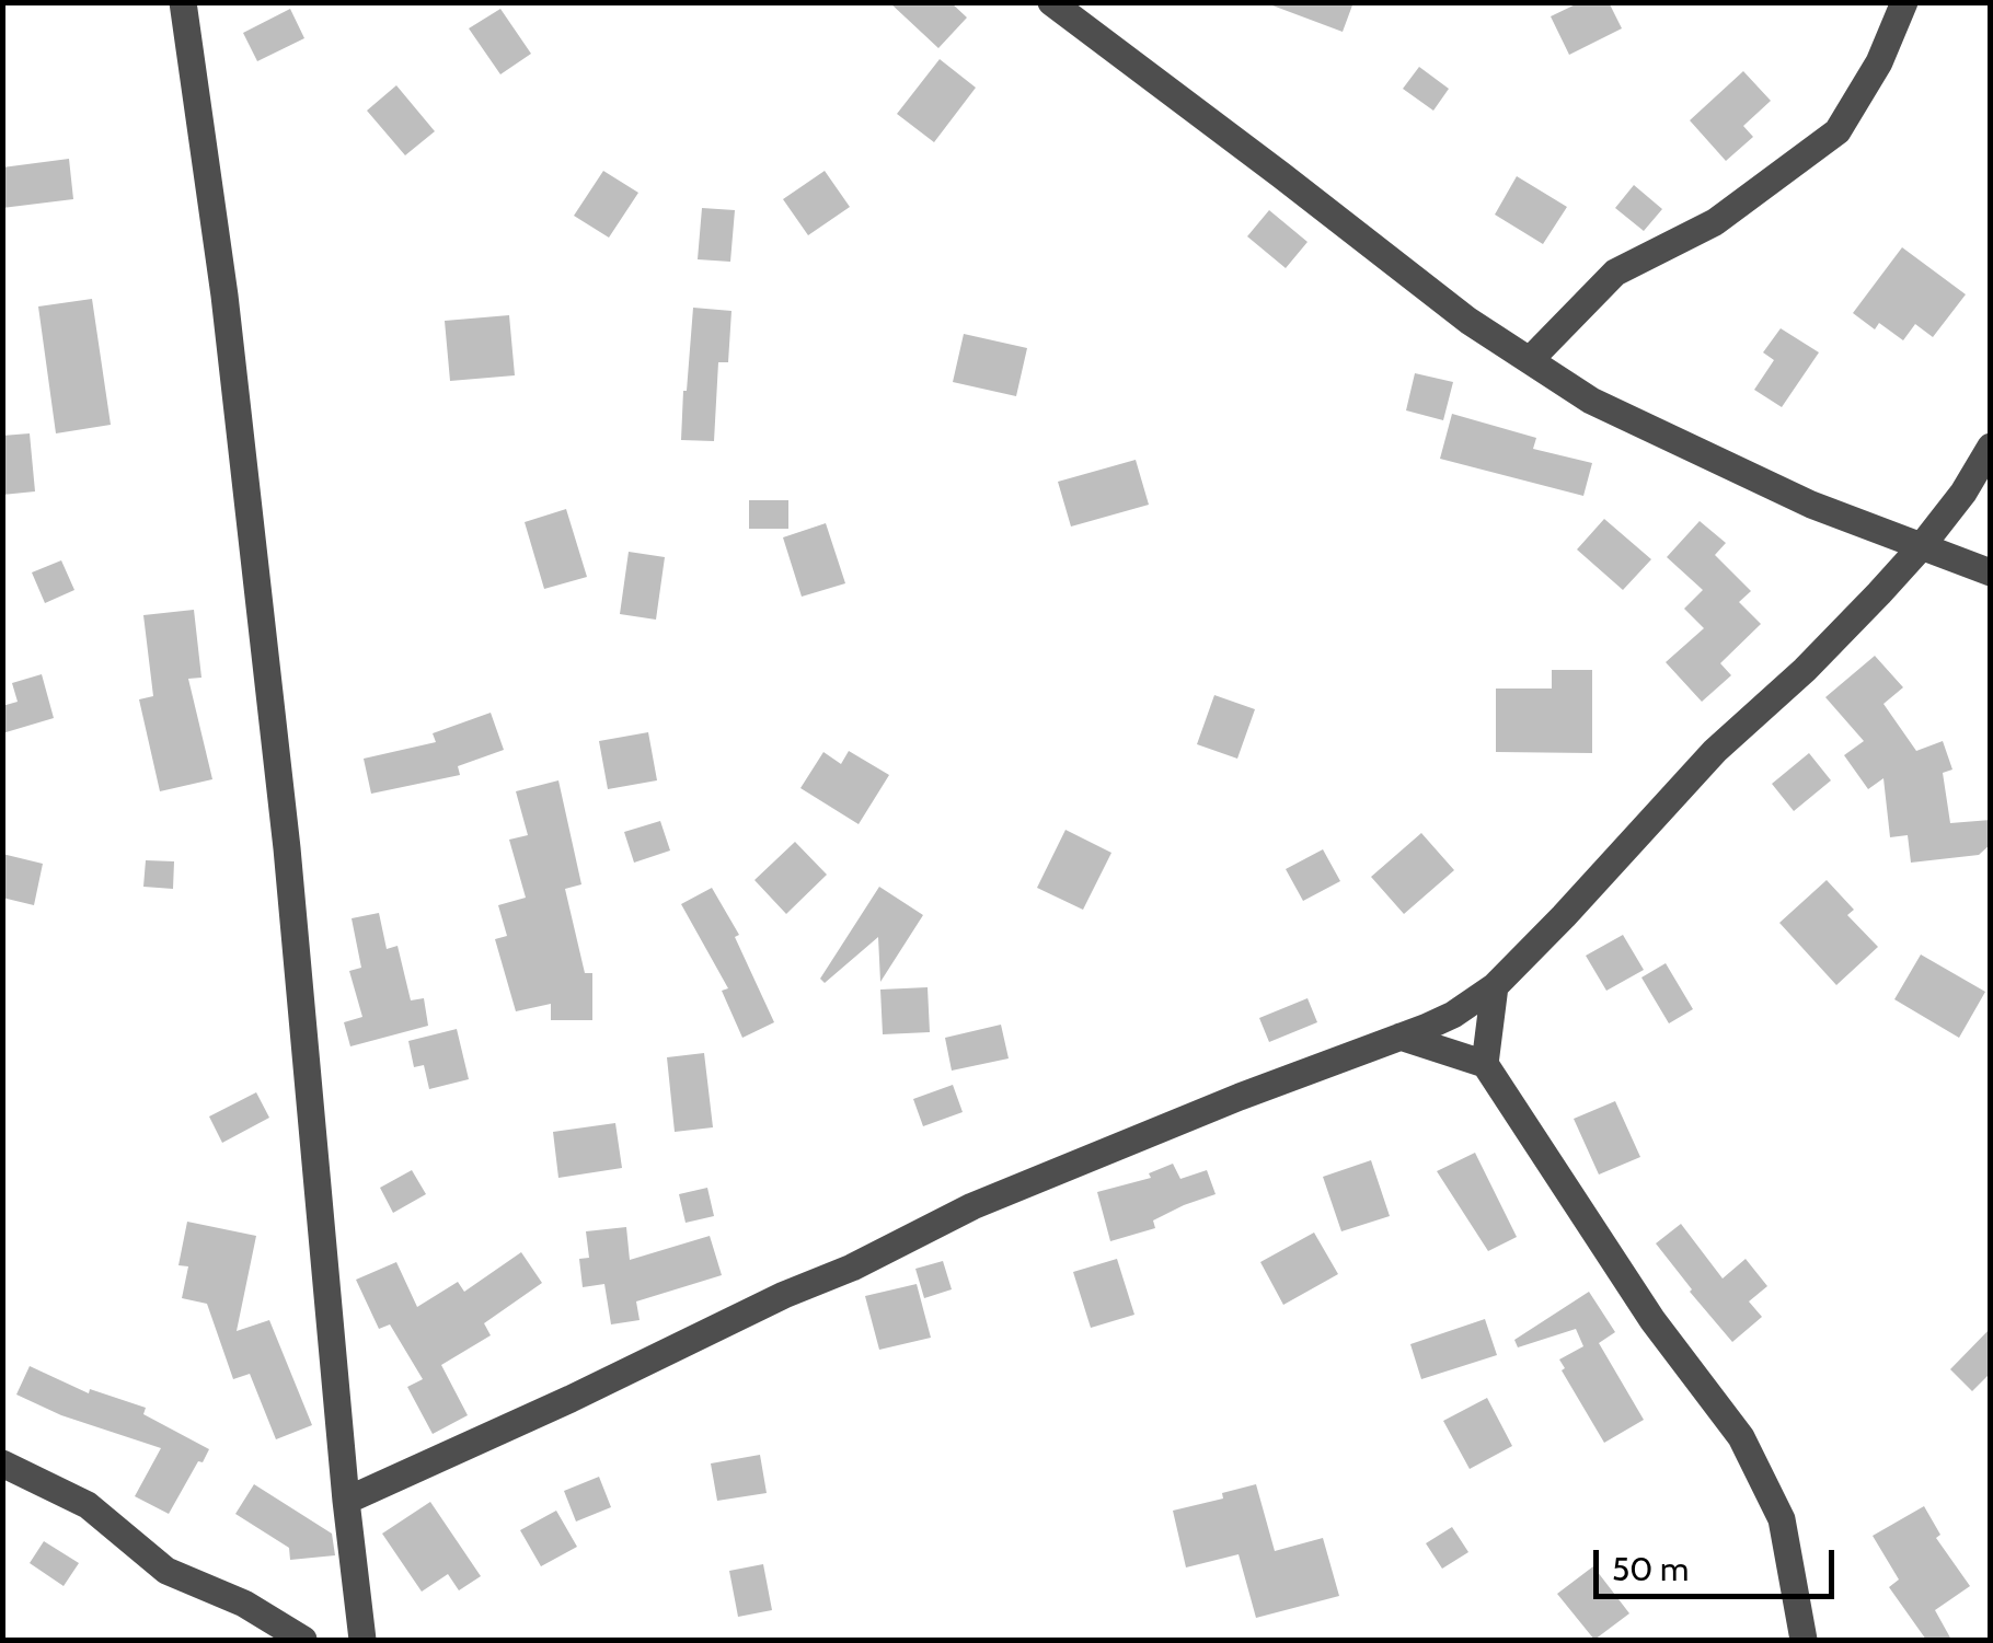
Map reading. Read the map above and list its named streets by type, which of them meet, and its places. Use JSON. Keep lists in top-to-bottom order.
{
  "scale_bar": "50 m"
}
